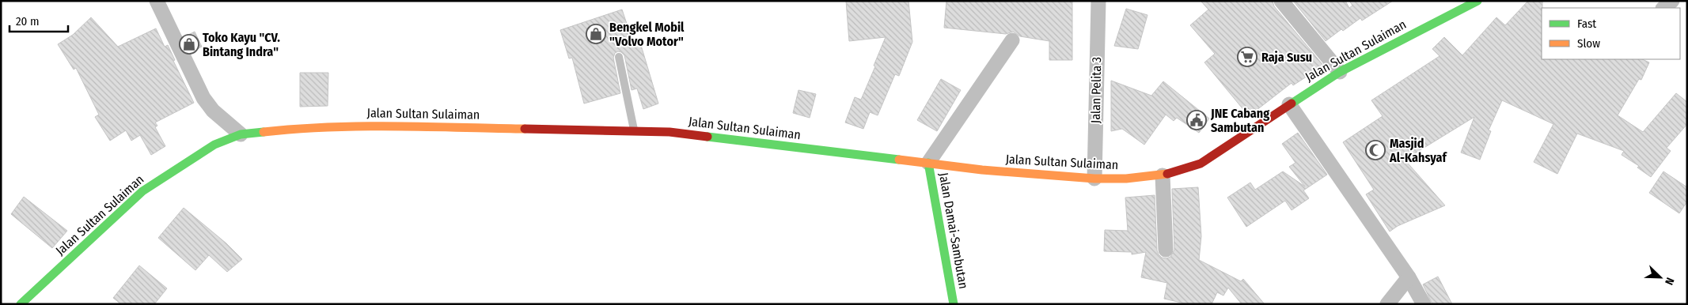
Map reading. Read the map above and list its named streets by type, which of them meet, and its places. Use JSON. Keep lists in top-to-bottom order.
{
  "streets": {
    "main road": ["Jalan Sultan Sulaiman", "Jalan Damai-Sambutan"],
    "street": ["Jalan Pelita 3"]
  },
  "crossings": [
    ["Jalan Sultan Sulaiman", "Jalan Pelita 3"],
    ["Jalan Sultan Sulaiman", "Jalan Damai-Sambutan"]
  ],
  "places": {
    "shop": ["Bengkel Mobil \"Volvo Motor\"", "Toko Kayu \"CV. Bintang Indra\""],
    "supermarket": ["Raja Susu"],
    "public building": ["JNE Cabang Sambutan"],
    "mosque": ["Masjid Al-Kahsyaf"]
  },
  "legend": ["Fast", "Slow"],
  "scale_bar": "20 m",
  "north": "bottom right"
}
